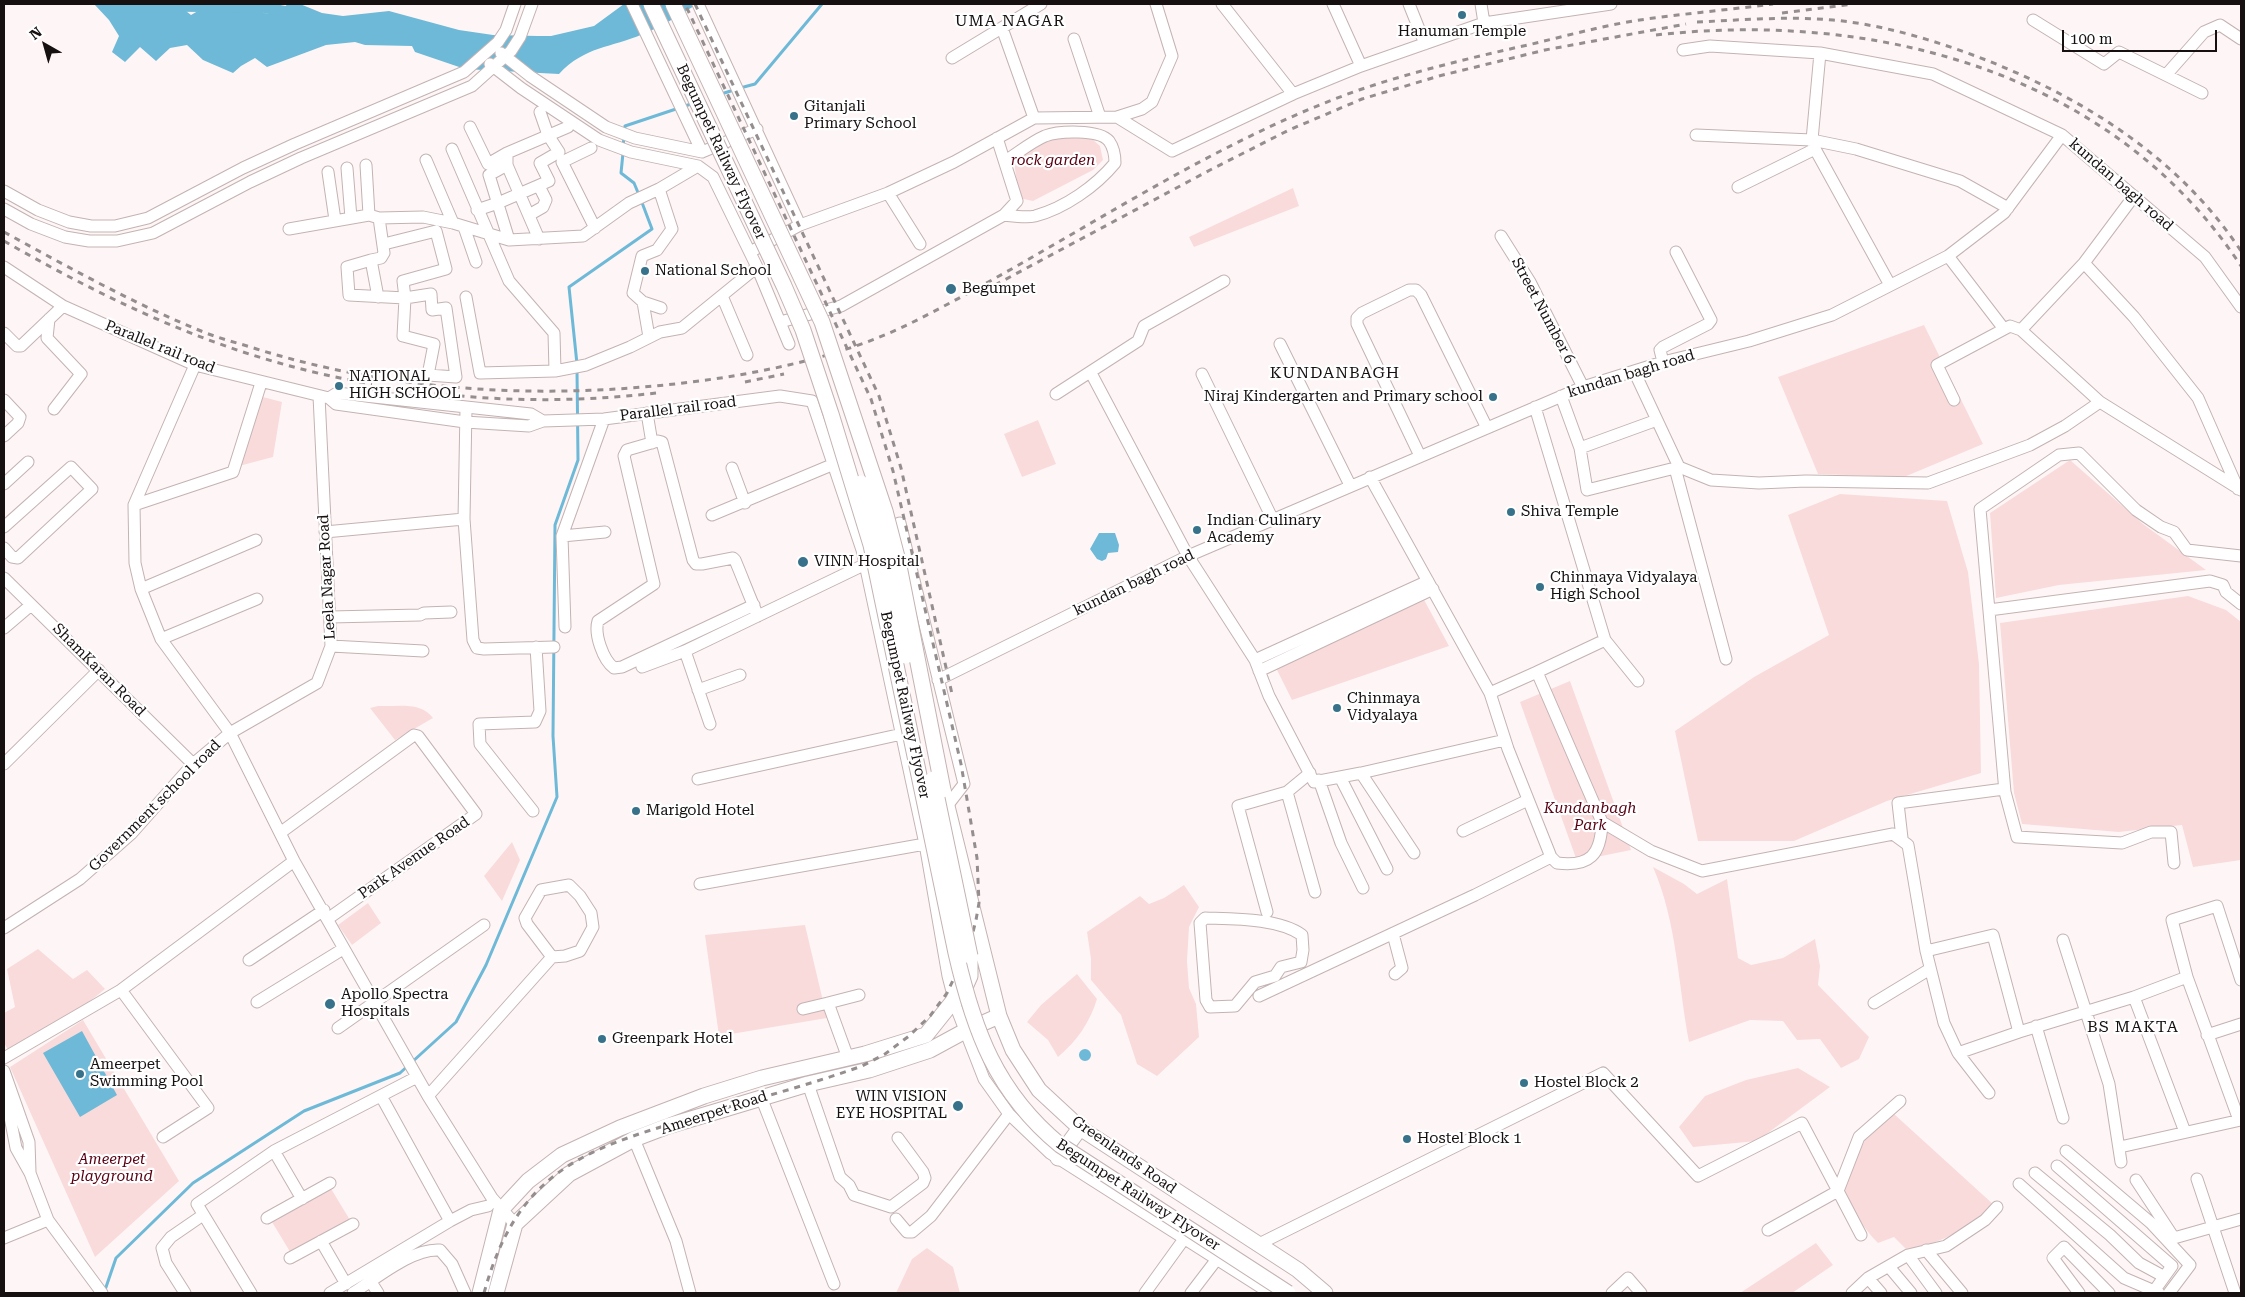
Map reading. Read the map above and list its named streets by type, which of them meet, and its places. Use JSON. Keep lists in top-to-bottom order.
{
  "streets": {
    "main road": ["Begumpet Railway Flyover", "Ameerpet Road", "Greenlands Road"],
    "street": [
      "kundan bagh road",
      "Street Number 6",
      "Parallel rail road",
      "Leela Nagar Road",
      "ShamKaran Road",
      "Government school road",
      "Park Avenue Road"
    ]
  },
  "crossings": [
    ["Begumpet Railway Flyover", "Greenlands Road"],
    ["kundan bagh road", "Street Number 6"],
    ["Parallel rail road", "Leela Nagar Road"],
    ["Leela Nagar Road", "Government school road"],
    ["ShamKaran Road", "Government school road"],
    ["Ameerpet Road", "Greenlands Road"]
  ],
  "districts": ["UMA NAGAR", "KUNDANBAGH", "BS MAKTA"],
  "parks": ["rock garden", "Kundanbagh Park", "Ameerpet playground"],
  "places": [
    "Hanuman Temple",
    "Gitanjali Primary School",
    "National School",
    "Begumpet",
    "NATIONAL HIGH SCHOOL",
    "Niraj Kindergarten and Primary school",
    "Shiva Temple",
    "Indian Culinary Academy",
    "VINN Hospital",
    "Chinmaya Vidyalaya High School",
    "Chinmaya Vidyalaya",
    "Marigold Hotel",
    "Apollo Spectra Hospitals",
    "Greenpark Hotel",
    "Ameerpet Swimming Pool",
    "Hostel Block 2",
    "WIN VISION EYE HOSPITAL",
    "Hostel Block 1"
  ],
  "scale_bar": "100 m",
  "north": "top left"
}
